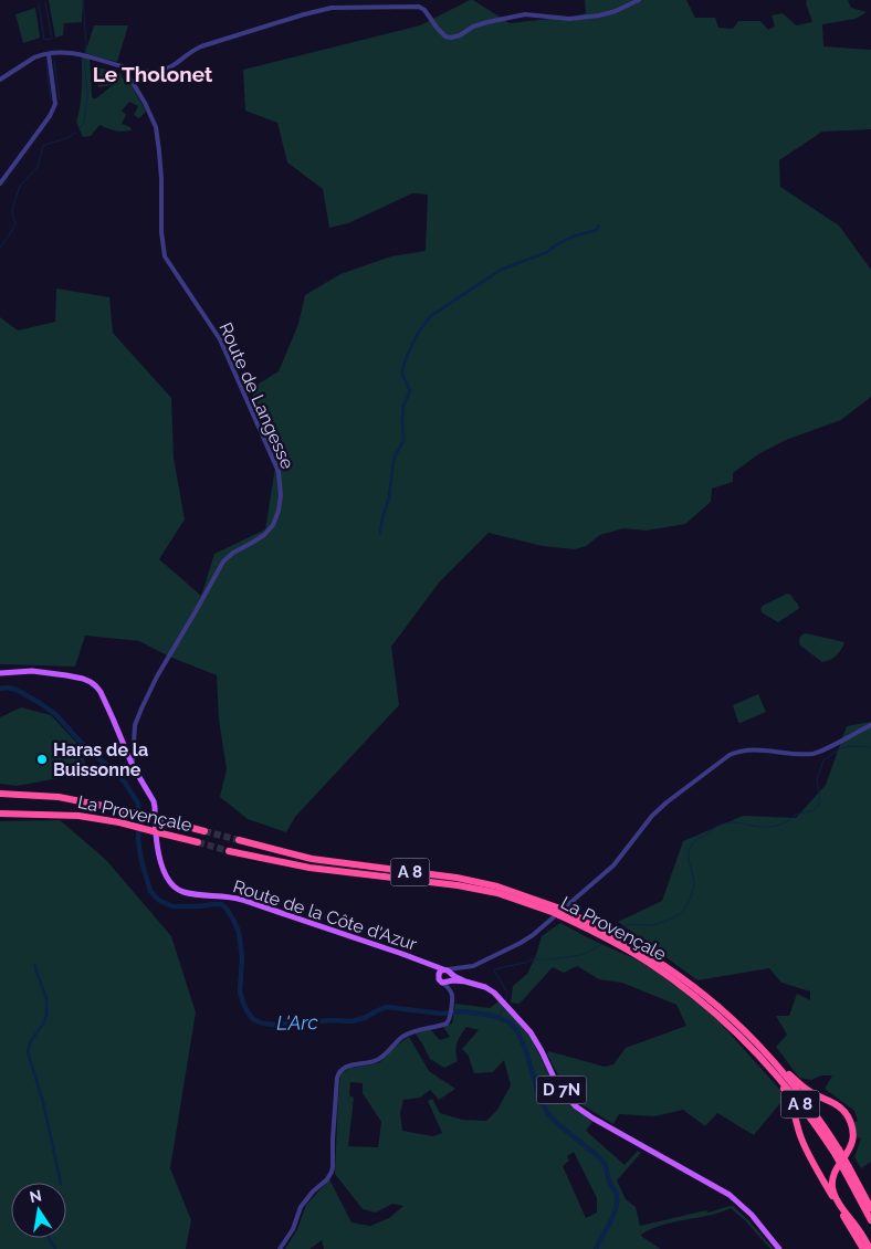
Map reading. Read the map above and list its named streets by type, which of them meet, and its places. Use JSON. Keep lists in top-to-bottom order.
{
  "streets": {
    "highway": ["La Provençale", "A 8"],
    "main road": ["Route de la Côte d'Azur", "D 7N"],
    "street": ["Route de Langesse"]
  },
  "crossings": [
    ["Route de Langesse", "Route de la Côte d'Azur"]
  ],
  "districts": ["Le Tholonet"],
  "water": ["L'Arc"],
  "places": ["Haras de la Buissonne"],
  "north": "top"
}
